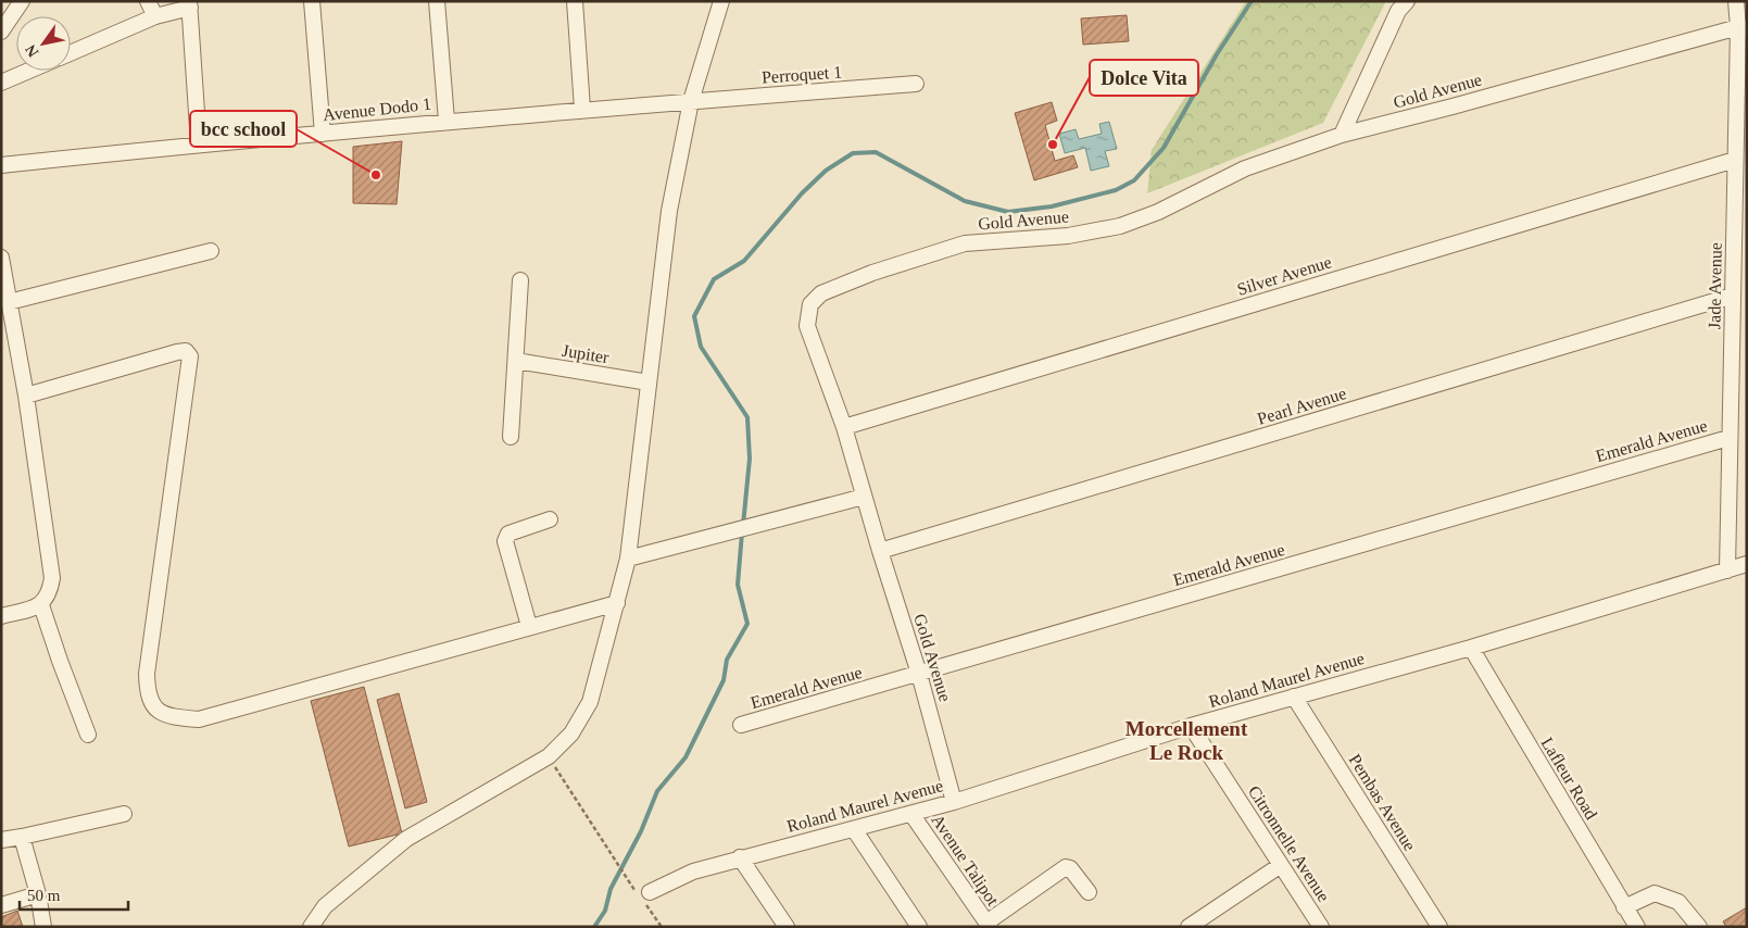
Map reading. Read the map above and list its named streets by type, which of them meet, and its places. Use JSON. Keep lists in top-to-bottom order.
{
  "streets": {
    "street": [
      "Perroquet 1",
      "Gold Avenue",
      "Avenue Dodo 1",
      "Silver Avenue",
      "Jade Avenue",
      "Jupiter",
      "Pearl Avenue",
      "Emerald Avenue",
      "Roland Maurel Avenue",
      "Lafleur Road",
      "Pembas Avenue",
      "Citronnelle Avenue",
      "Avenue Talipot"
    ]
  },
  "crossings": [
    ["Perroquet 1", "Avenue Dodo 1"],
    ["Gold Avenue", "Silver Avenue"],
    ["Gold Avenue", "Jade Avenue"],
    ["Gold Avenue", "Pearl Avenue"],
    ["Gold Avenue", "Emerald Avenue"],
    ["Gold Avenue", "Roland Maurel Avenue"],
    ["Silver Avenue", "Jade Avenue"],
    ["Jade Avenue", "Pearl Avenue"],
    ["Jade Avenue", "Emerald Avenue"],
    ["Jade Avenue", "Roland Maurel Avenue"],
    ["Roland Maurel Avenue", "Lafleur Road"],
    ["Roland Maurel Avenue", "Pembas Avenue"],
    ["Roland Maurel Avenue", "Citronnelle Avenue"],
    ["Roland Maurel Avenue", "Avenue Talipot"]
  ],
  "districts": ["Morcellement Le Rock"],
  "places": ["Dolce Vita", "bcc school"],
  "scale_bar": "50 m",
  "north": "bottom left"
}
